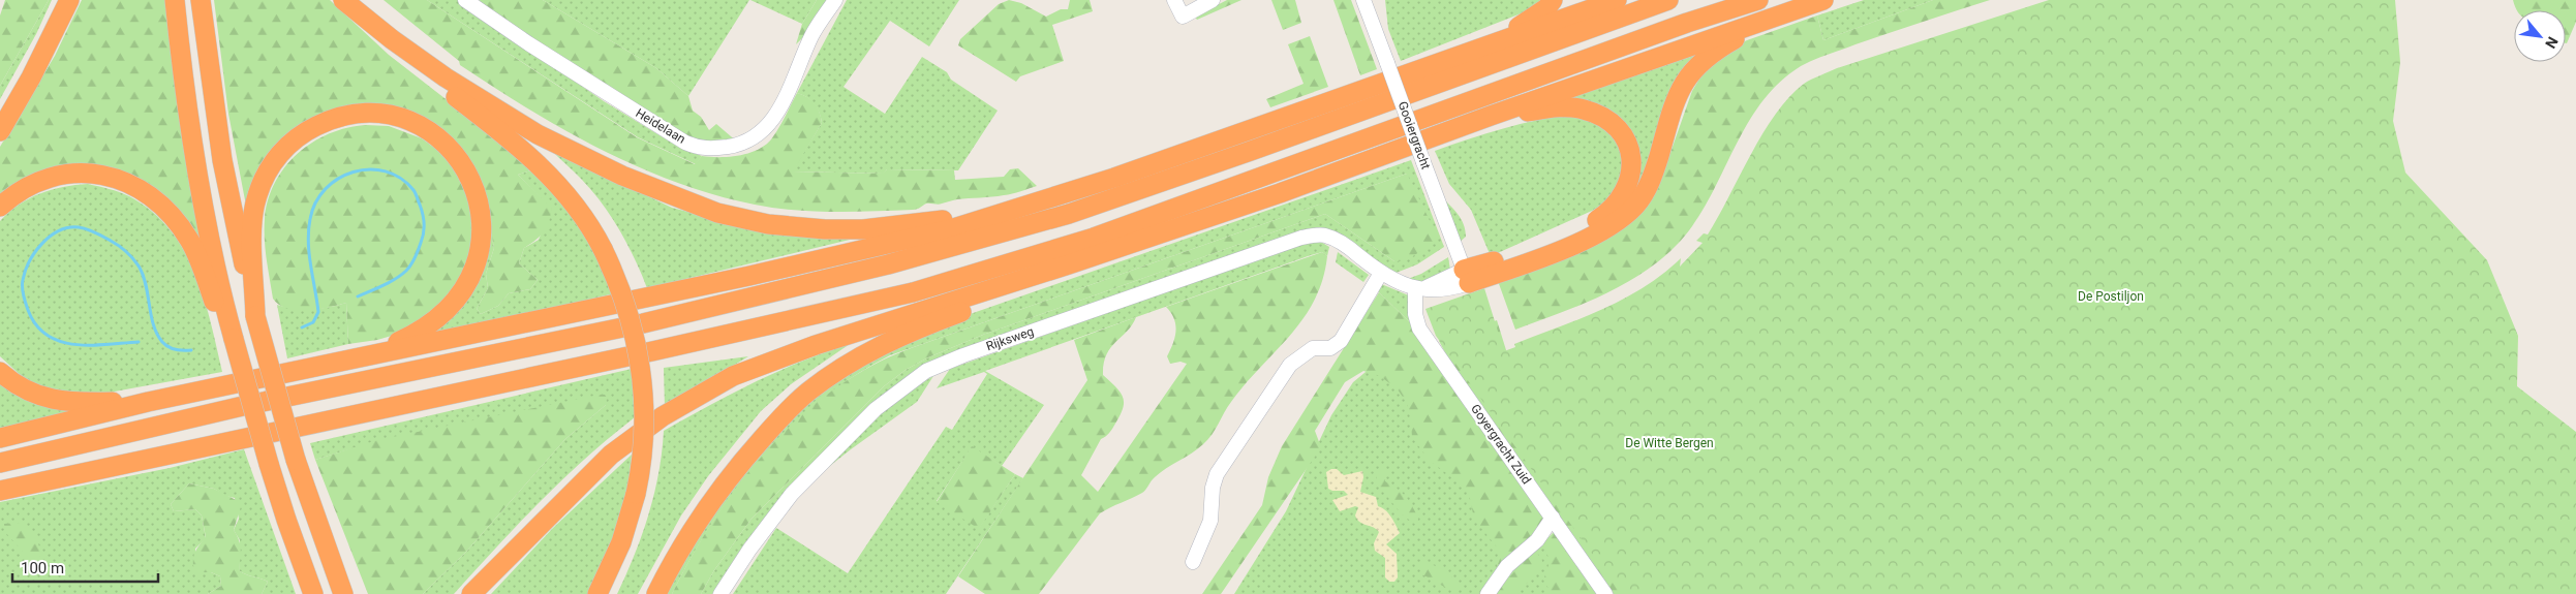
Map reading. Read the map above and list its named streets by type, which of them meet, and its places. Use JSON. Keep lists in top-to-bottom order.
{
  "streets": {
    "street": [
      "Heidelaan",
      "Gooiergracht",
      "Rijksweg",
      "Goyergracht Zuid"
    ]
  },
  "parks": ["De Postiljon", "De Witte Bergen"],
  "scale_bar": "100 m",
  "north": "bottom right"
}
